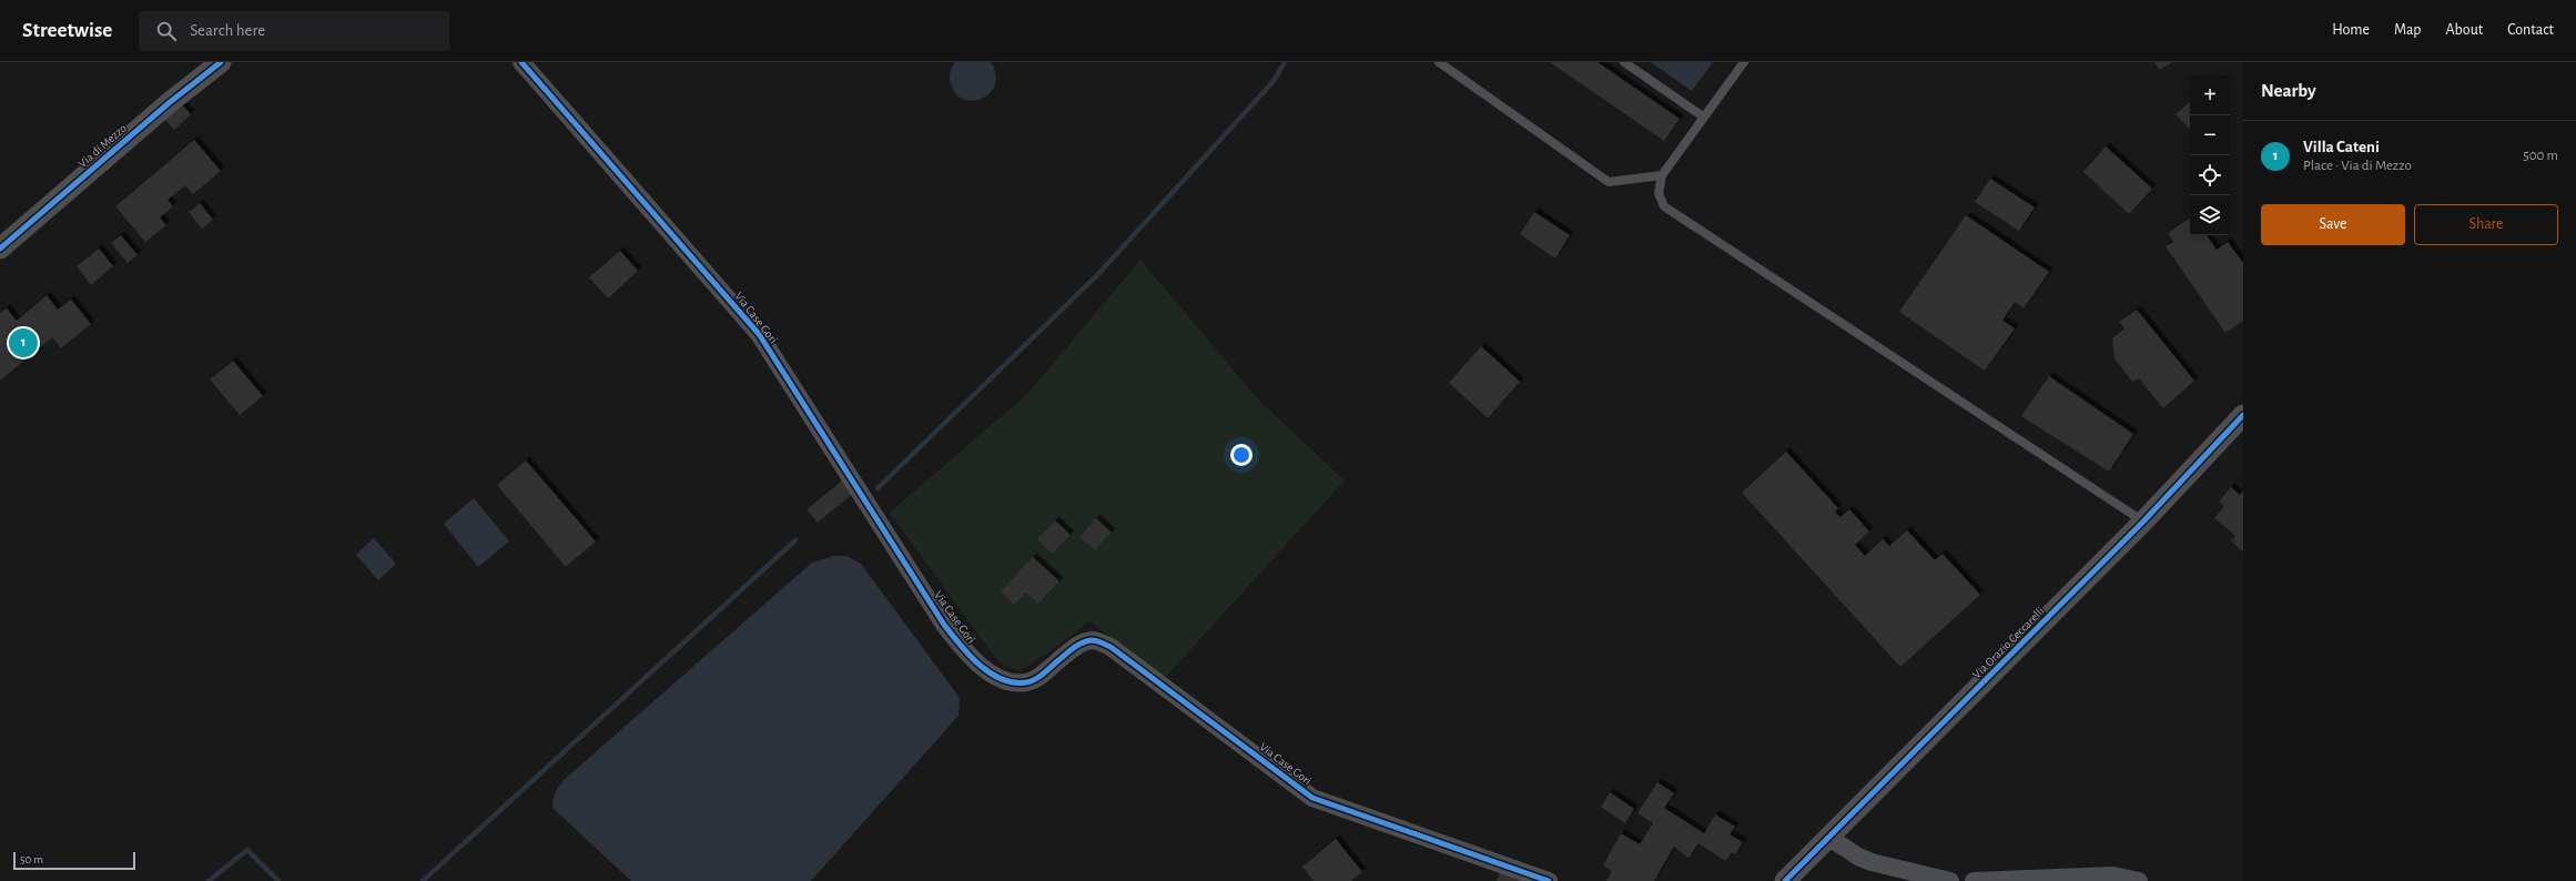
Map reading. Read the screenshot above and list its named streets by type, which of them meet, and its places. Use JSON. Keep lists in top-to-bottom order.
{
  "streets": {
    "street": ["Via di Mezzo", "Via Case Gori", "Via Orazio Ceccarelli"]
  },
  "scale_bar": "50 m",
  "page": {
    "header": "Streetwise",
    "search": "Search here",
    "nav": [
      "Home",
      "Map",
      "About",
      "Contact"
    ],
    "heading": "Nearby",
    "map_buttons": ["+", "−"],
    "list": [
      {
        "mark": "1",
        "name": "Villa Cateni",
        "note": "Place · Via di Mezzo",
        "value": "500 m"
      }
    ],
    "buttons": ["Save", "Share"],
    "pins": "1",
    "scale": "50 m"
  }
}
